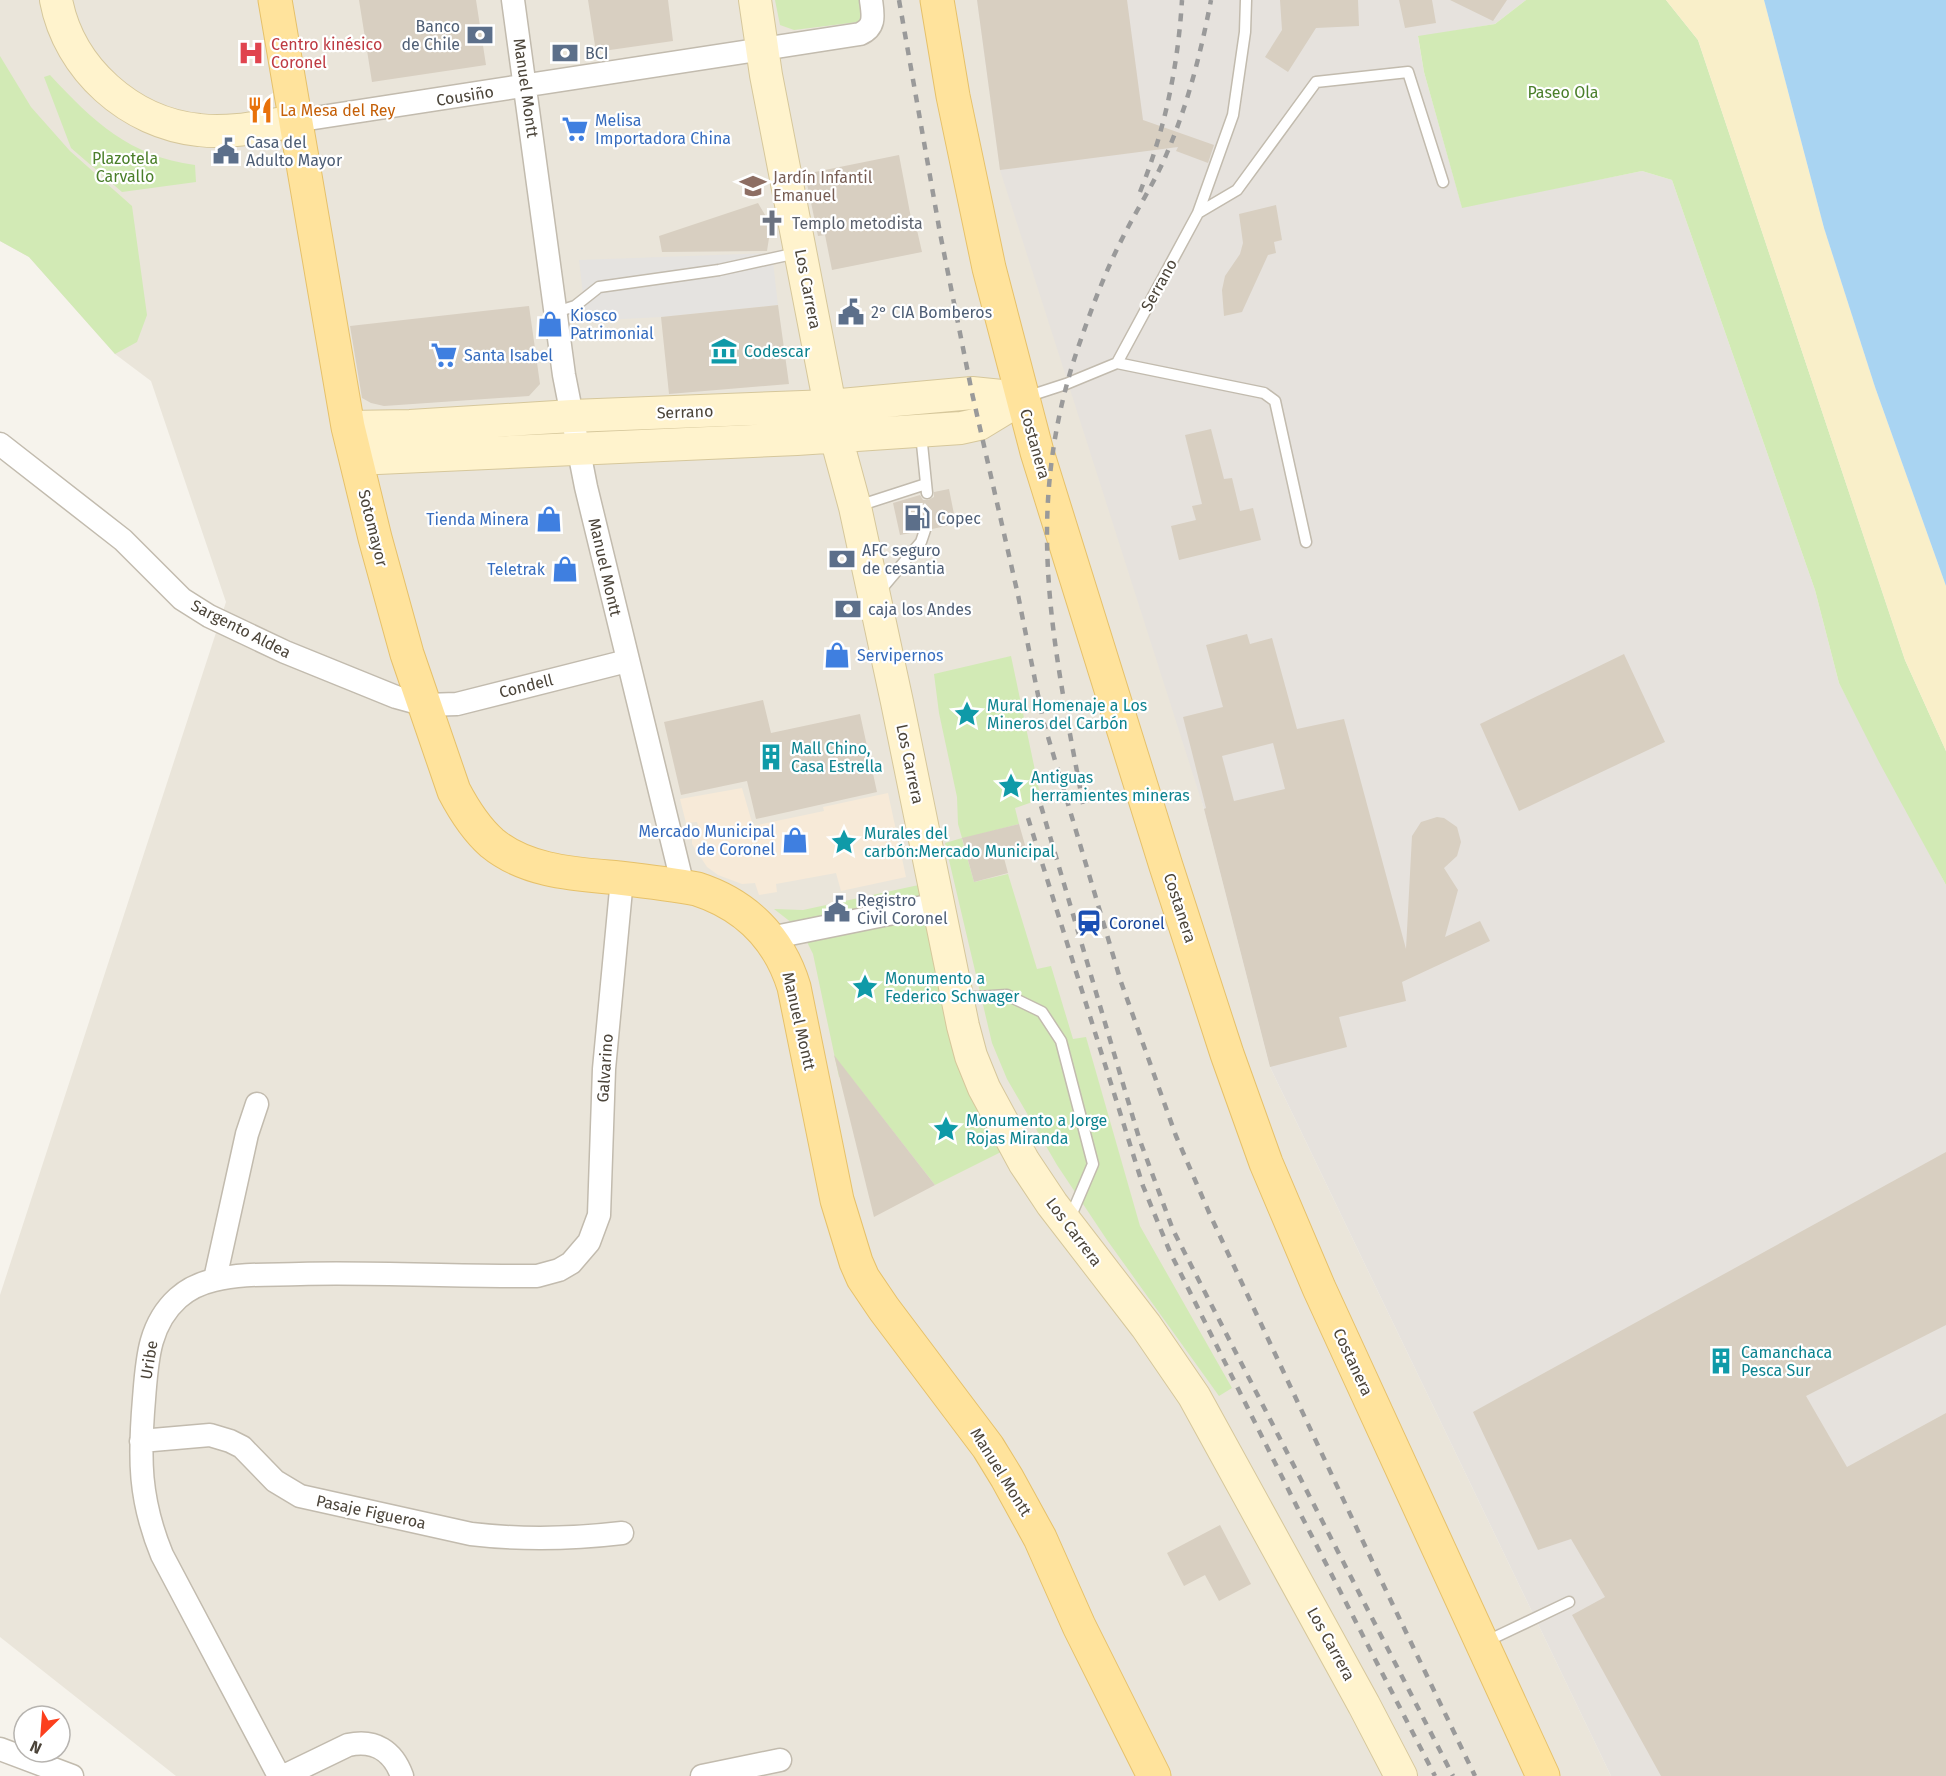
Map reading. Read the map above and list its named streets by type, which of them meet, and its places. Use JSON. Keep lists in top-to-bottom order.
{
  "streets": {
    "main road": [
      "Manuel Montt",
      "Cousiño",
      "Serrano",
      "Los Carrera",
      "Costanera",
      "Sotomayor"
    ],
    "street": [
      "Sargento Aldea",
      "Condell",
      "Galvarino",
      "Uribe",
      "Pasaje Figueroa"
    ]
  },
  "crossings": [
    ["Manuel Montt", "Cousiño"],
    ["Manuel Montt", "Serrano"],
    ["Manuel Montt", "Sotomayor"],
    ["Manuel Montt", "Condell"],
    ["Cousiño", "Los Carrera"],
    ["Cousiño", "Sotomayor"],
    ["Serrano", "Los Carrera"],
    ["Serrano", "Costanera"],
    ["Serrano", "Sotomayor"],
    ["Sotomayor", "Sargento Aldea"],
    ["Sotomayor", "Condell"],
    ["Sotomayor", "Galvarino"],
    ["Sargento Aldea", "Condell"],
    ["Galvarino", "Uribe"],
    ["Uribe", "Pasaje Figueroa"]
  ],
  "parks": ["Paseo Ola", "Plazotela Carvallo"],
  "places": {
    "bank": [
      "Banco de Chile",
      "BCI",
      "AFC seguro de cesantia",
      "caja los Andes"
    ],
    "hospital": ["Centro kinésico Coronel"],
    "restaurant": ["La Mesa del Rey"],
    "supermarket": ["Melisa Importadora China", "Santa Isabel"],
    "public building": ["Casa del Adulto Mayor", "2° CIA Bomberos", "Registro Civil Coronel"],
    "school or university": ["Jardín Infantil Emanuel"],
    "church": ["Templo metodista"],
    "shop": [
      "Kiosco Patrimonial",
      "Tienda Minera",
      "Teletrak",
      "Servipernos",
      "Mercado Municipal de Coronel"
    ],
    "museum": ["Codescar"],
    "fuel station": ["Copec"],
    "place": [
      "Mural Homenaje a Los Mineros del Carbón",
      "Antiguas herramientes mineras",
      "Murales del carbón:Mercado Municipal",
      "Monumento a Federico Schwager",
      "Monumento a Jorge Rojas Miranda"
    ],
    "building": ["Mall Chino, Casa Estrella", "Camanchaca Pesca Sur"],
    "station": ["Coronel"]
  },
  "north": "bottom left"
}
